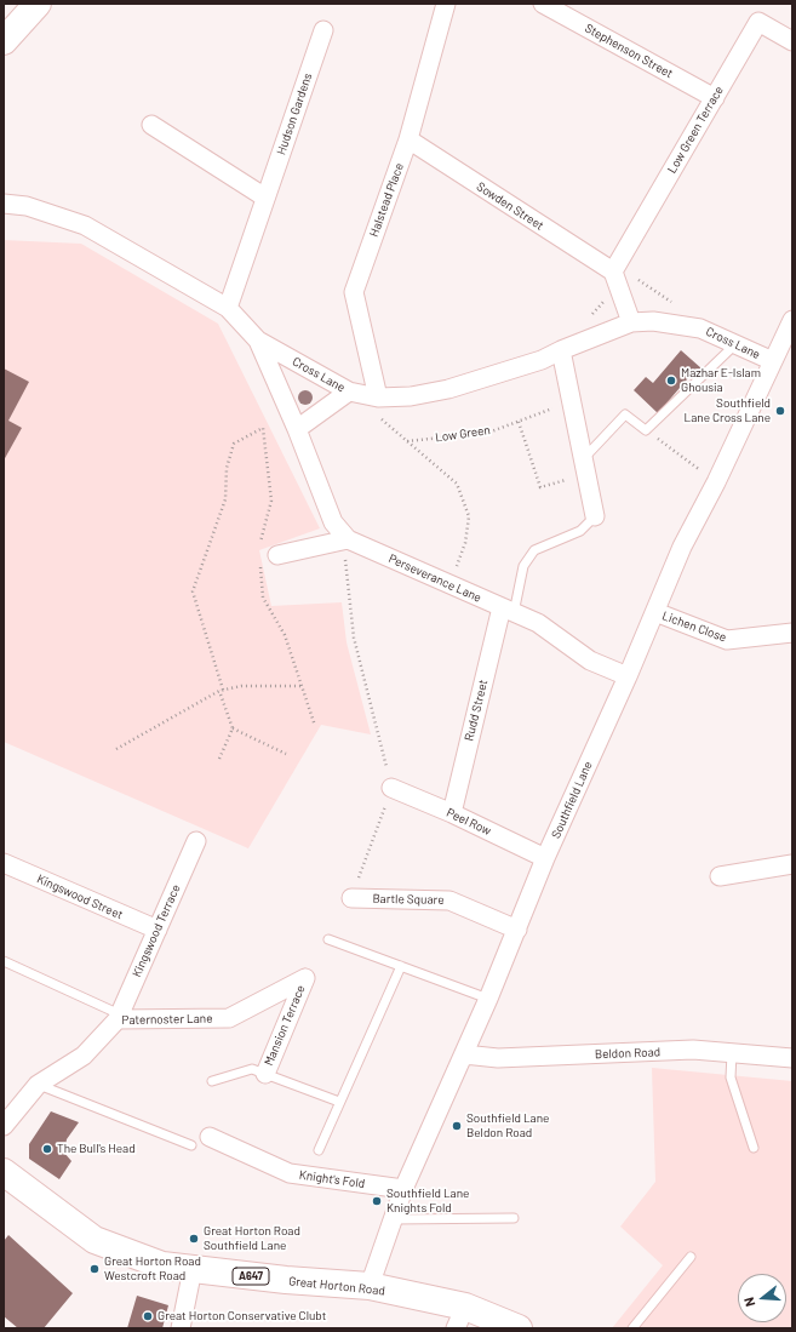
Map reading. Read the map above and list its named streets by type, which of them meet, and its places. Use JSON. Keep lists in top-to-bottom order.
{
  "streets": {
    "main road": ["A647", "Great Horton Road"],
    "street": [
      "Stephenson Street",
      "Hudson Gardens",
      "Low Green Terrace",
      "Halstead Place",
      "Sowden Street",
      "Cross Lane",
      "Perseverance Lane",
      "Lichen Close",
      "Rudd Street",
      "Southfield Lane",
      "Peel Row",
      "Kingswood Street",
      "Bartle Square",
      "Kingswood Terrace",
      "Paternoster Lane",
      "Mansion Terrace",
      "Beldon Road",
      "Knight's Fold"
    ],
    "path": ["Low Green"]
  },
  "crossings": [
    ["Stephenson Street", "Low Green Terrace"],
    ["Hudson Gardens", "Cross Lane"],
    ["Low Green Terrace", "Sowden Street"],
    ["Halstead Place", "Sowden Street"],
    ["Halstead Place", "Cross Lane"],
    ["Cross Lane", "Perseverance Lane"],
    ["Cross Lane", "Southfield Lane"],
    ["Perseverance Lane", "Rudd Street"],
    ["Perseverance Lane", "Southfield Lane"],
    ["Lichen Close", "Southfield Lane"],
    ["Rudd Street", "Peel Row"],
    ["Southfield Lane", "Peel Row"],
    ["Southfield Lane", "Bartle Square"],
    ["Southfield Lane", "Beldon Road"],
    ["Southfield Lane", "Knight's Fold"],
    ["Southfield Lane", "Great Horton Road"],
    ["Kingswood Street", "Kingswood Terrace"],
    ["Kingswood Terrace", "Paternoster Lane"],
    ["Paternoster Lane", "Mansion Terrace"]
  ],
  "places": [
    "Mazhar E-Islam Ghousia",
    "Southfield Lane Cross Lane",
    "Southfield Lane Beldon Road",
    "The Bull's Head",
    "Southfield Lane Knights Fold",
    "Great Horton Road Southfield Lane",
    "Great Horton Road Westcroft Road",
    "Great Horton Conservative Clubt"
  ],
  "north": "left"
}
